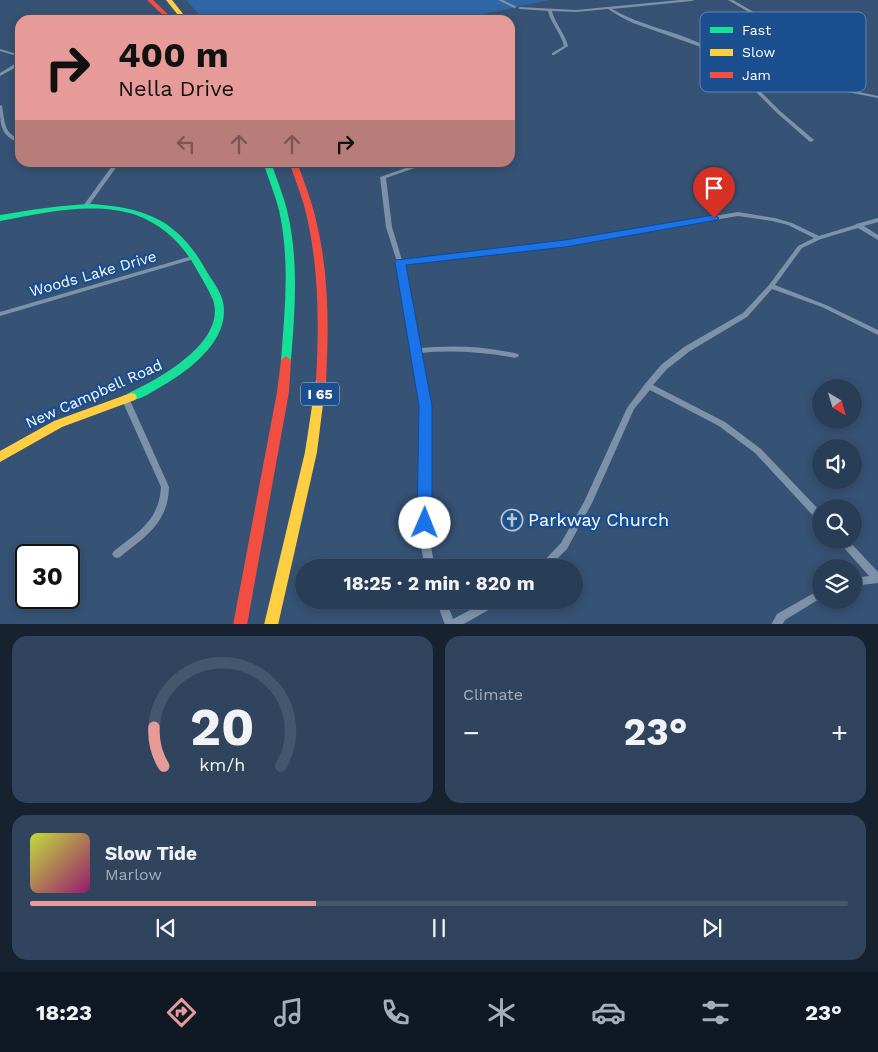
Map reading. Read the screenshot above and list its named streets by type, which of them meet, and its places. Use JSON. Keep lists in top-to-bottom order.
{
  "streets": {
    "main road": ["New Campbell Road", "I 65"],
    "street": ["Woods Lake Drive"]
  },
  "crossings": [
    ["Woods Lake Drive", "New Campbell Road"]
  ],
  "places": {
    "church": ["Parkway Church"]
  },
  "legend": ["Fast", "Slow", "Jam"],
  "north": "bottom right",
  "page": {
    "turn": ["400 m", "Nella Drive"],
    "limit": "30",
    "trip": "18:25 · 2 min · 820 m",
    "tile": "Climate",
    "heat": ["−", "23°", "+"],
    "song": ["Slow Tide", "Marlow"],
    "tabs": ["18:23", "23°"],
    "gauge": ["20", "km/h"]
  }
}
